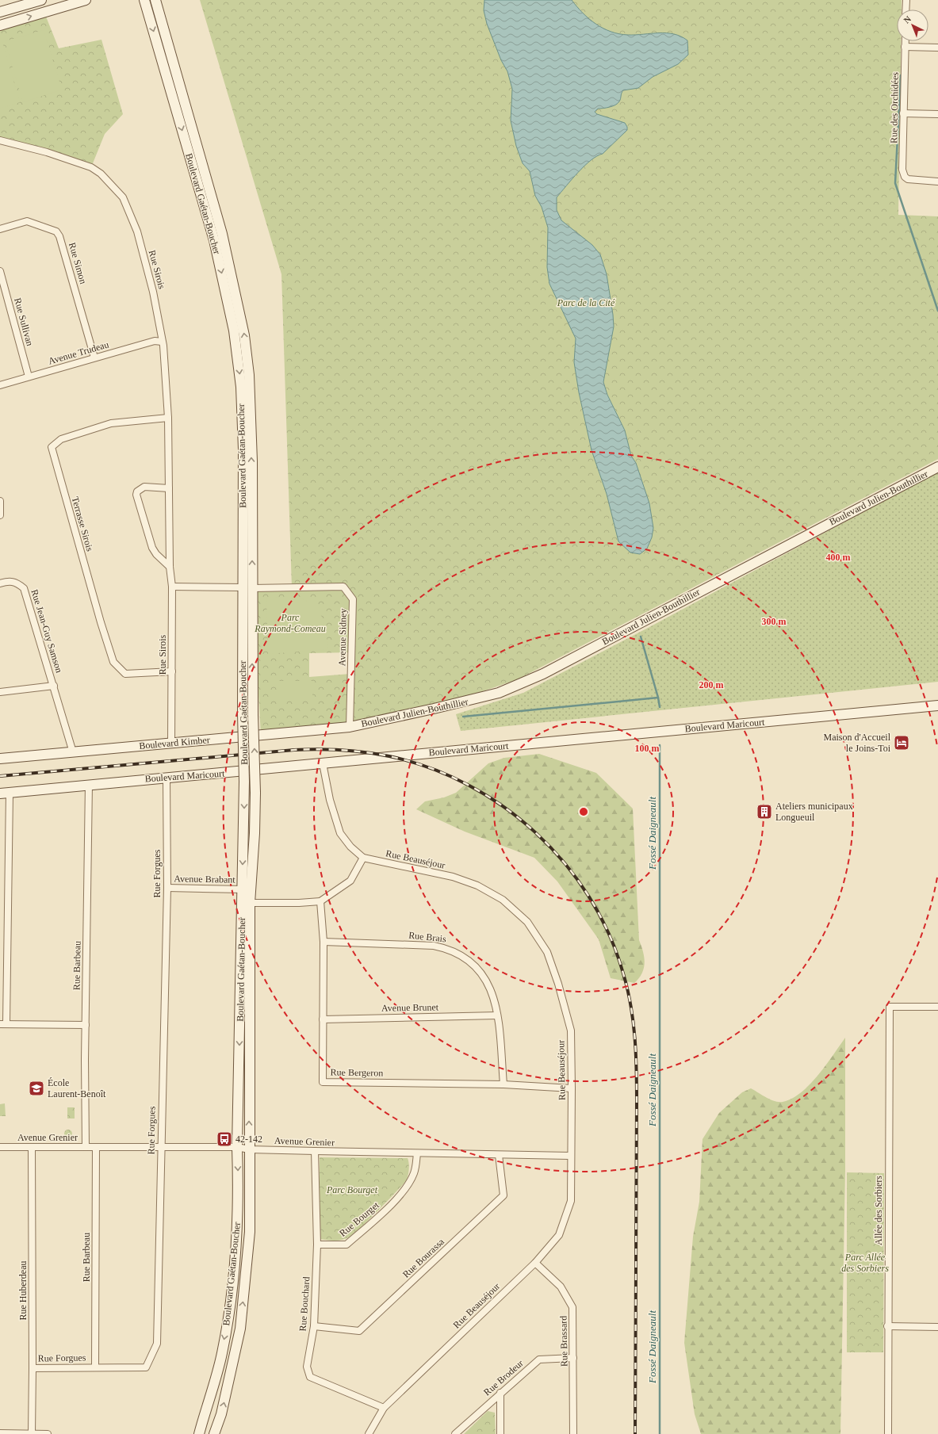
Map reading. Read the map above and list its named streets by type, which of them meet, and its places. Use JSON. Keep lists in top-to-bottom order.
{
  "streets": {
    "main road": [
      "Boulevard Gaétan-Boucher",
      "Boulevard Julien-Bouthillier",
      "Boulevard Maricourt",
      "Boulevard Kimber"
    ],
    "street": [
      "Rue des Orchidées",
      "Rue Simon",
      "Rue Sirois",
      "Rue Sullivan",
      "Avenue Trudeau",
      "Terrasse Sirois",
      "Rue Jean-Guy Samson",
      "Avenue Sidney",
      "Rue Beauséjour",
      "Rue Forgues",
      "Avenue Brabant",
      "Rue Brais",
      "Rue Barbeau",
      "Avenue Brunet",
      "Rue Bergeron",
      "Avenue Grenier",
      "Allée des Sorbiers",
      "Rue Bourget",
      "Rue Bourassa",
      "Rue Huberdeau",
      "Rue Bouchard",
      "Rue Brassard",
      "Rue Brodeur"
    ]
  },
  "crossings": [
    ["Boulevard Gaétan-Boucher", "Avenue Sidney"],
    ["Boulevard Gaétan-Boucher", "Avenue Brabant"],
    ["Boulevard Gaétan-Boucher", "Avenue Grenier"],
    ["Rue Simon", "Avenue Trudeau"],
    ["Rue Sirois", "Avenue Trudeau"],
    ["Rue Sirois", "Terrasse Sirois"],
    ["Rue Sirois", "Avenue Sidney"],
    ["Rue Sirois", "Boulevard Kimber"],
    ["Rue Sullivan", "Avenue Trudeau"],
    ["Boulevard Julien-Bouthillier", "Avenue Sidney"],
    ["Boulevard Julien-Bouthillier", "Boulevard Kimber"],
    ["Rue Jean-Guy Samson", "Boulevard Kimber"],
    ["Avenue Sidney", "Boulevard Kimber"],
    ["Boulevard Maricourt", "Rue Beauséjour"],
    ["Boulevard Maricourt", "Rue Forgues"],
    ["Boulevard Maricourt", "Rue Barbeau"],
    ["Rue Beauséjour", "Rue Bergeron"],
    ["Rue Beauséjour", "Avenue Grenier"],
    ["Rue Beauséjour", "Rue Bouchard"],
    ["Rue Beauséjour", "Rue Brassard"],
    ["Rue Forgues", "Avenue Brabant"],
    ["Rue Forgues", "Rue Barbeau"],
    ["Rue Forgues", "Avenue Grenier"],
    ["Rue Forgues", "Rue Huberdeau"],
    ["Rue Brais", "Avenue Brunet"],
    ["Rue Brais", "Rue Bergeron"],
    ["Rue Barbeau", "Avenue Grenier"],
    ["Avenue Brunet", "Rue Bergeron"],
    ["Avenue Grenier", "Rue Bourget"],
    ["Avenue Grenier", "Rue Bourassa"],
    ["Avenue Grenier", "Rue Huberdeau"],
    ["Avenue Grenier", "Rue Bouchard"],
    ["Rue Bourget", "Rue Bouchard"],
    ["Rue Bourassa", "Rue Bouchard"],
    ["Rue Brassard", "Rue Brodeur"]
  ],
  "water": ["Fossé Daigneault"],
  "parks": [
    "Parc de la Cité",
    "Parc Raymond-Comeau",
    "Parc Bourget",
    "Parc Allée des Sorbiers"
  ],
  "places": {
    "hotel": ["Maison d'Accueil le Joins-Toi"],
    "building": ["Ateliers municipaux Longueuil"],
    "school or university": ["École Laurent-Benoît"],
    "bus stop": ["42-142"]
  },
  "north": "top left",
  "rings": [
    "400 m",
    "300 m",
    "200 m",
    "100 m"
  ]
}
